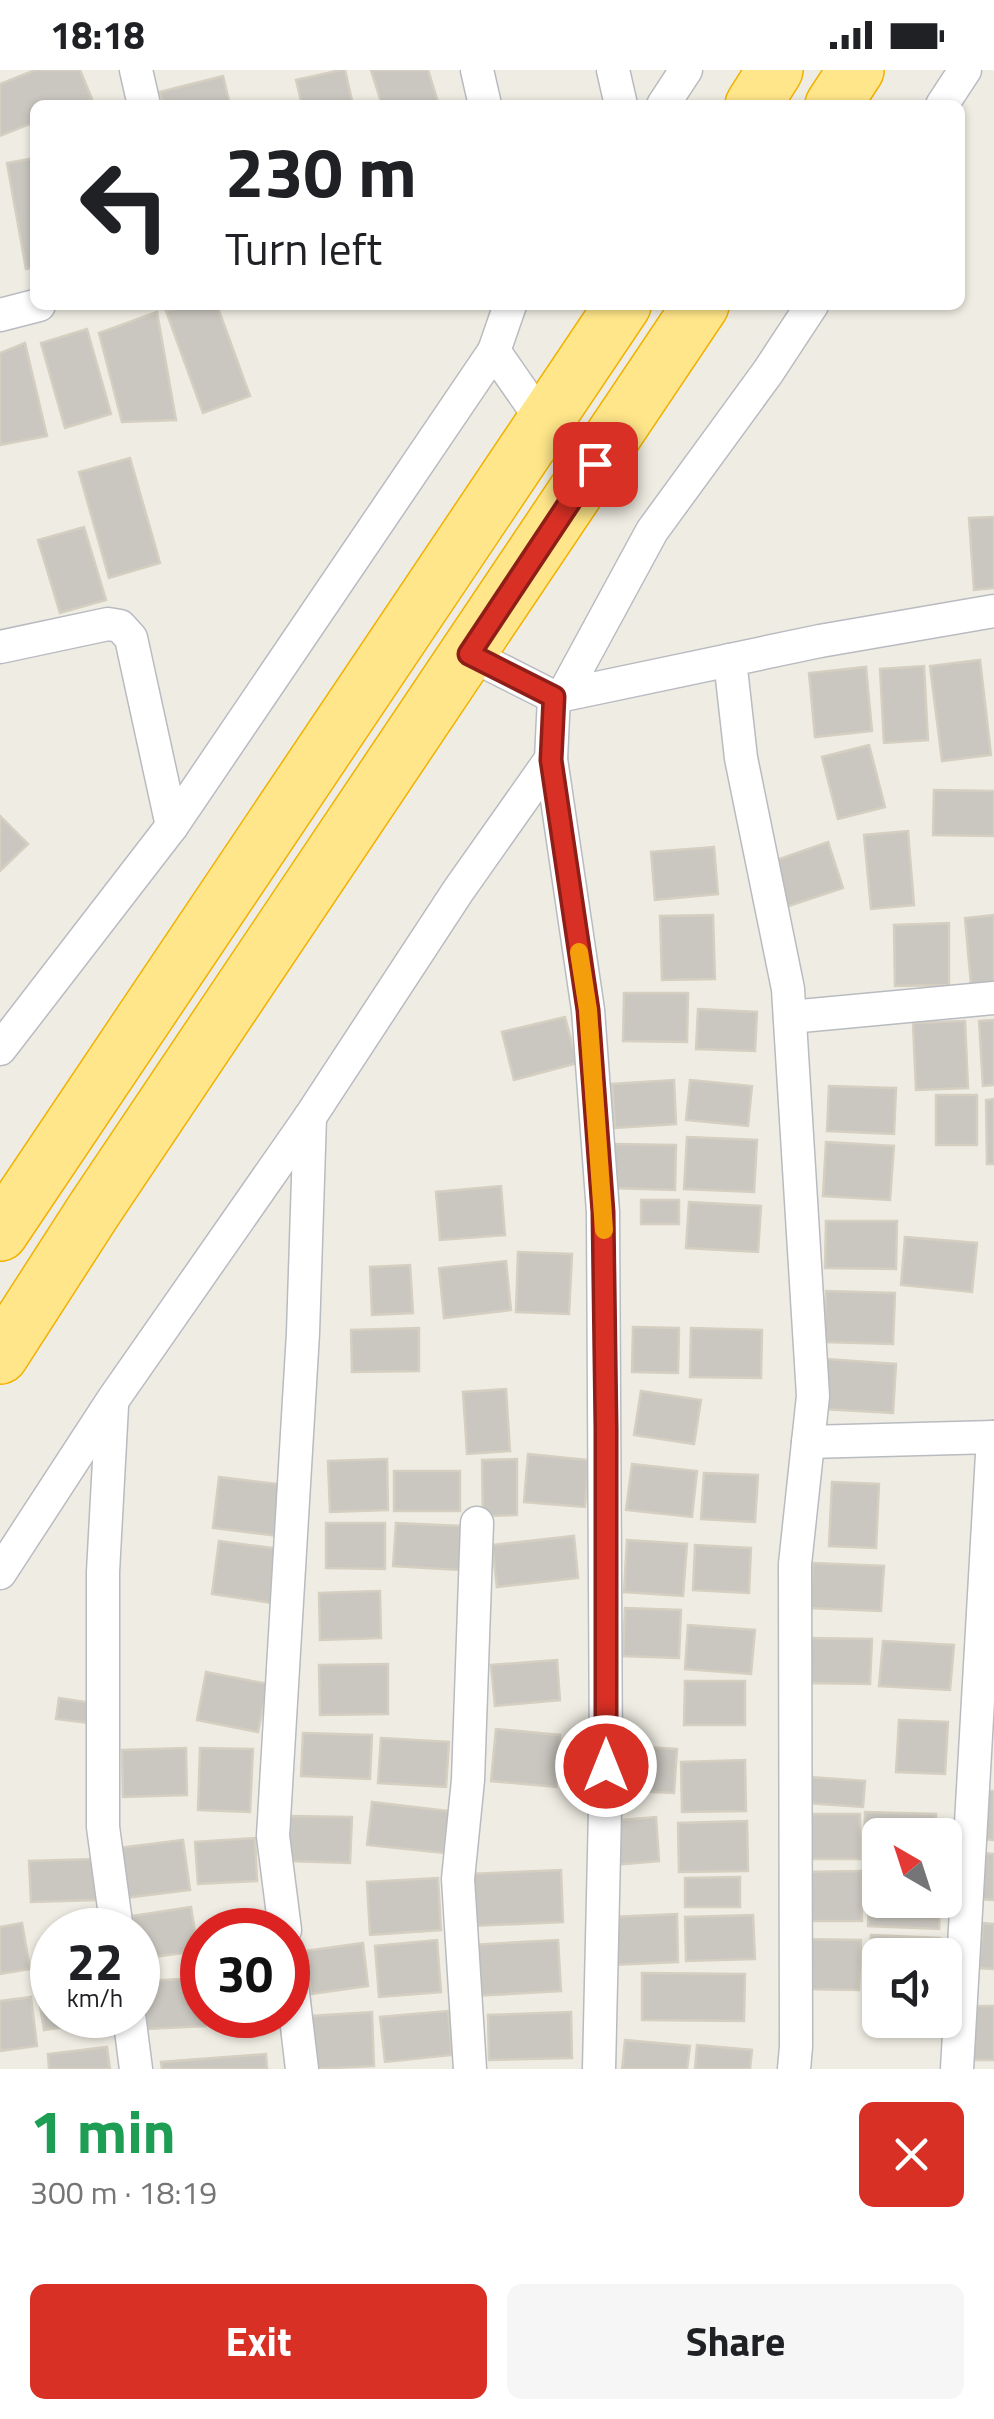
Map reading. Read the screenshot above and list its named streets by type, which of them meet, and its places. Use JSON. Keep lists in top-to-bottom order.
{
  "north": "top left",
  "page": {
    "status": "18:18",
    "turn": ["230 m", "Turn left"],
    "speed": "22 km/h",
    "limit": "30",
    "heading": ["1 min", "300 m · 18:19"],
    "buttons": ["Exit", "Share"]
  }
}
